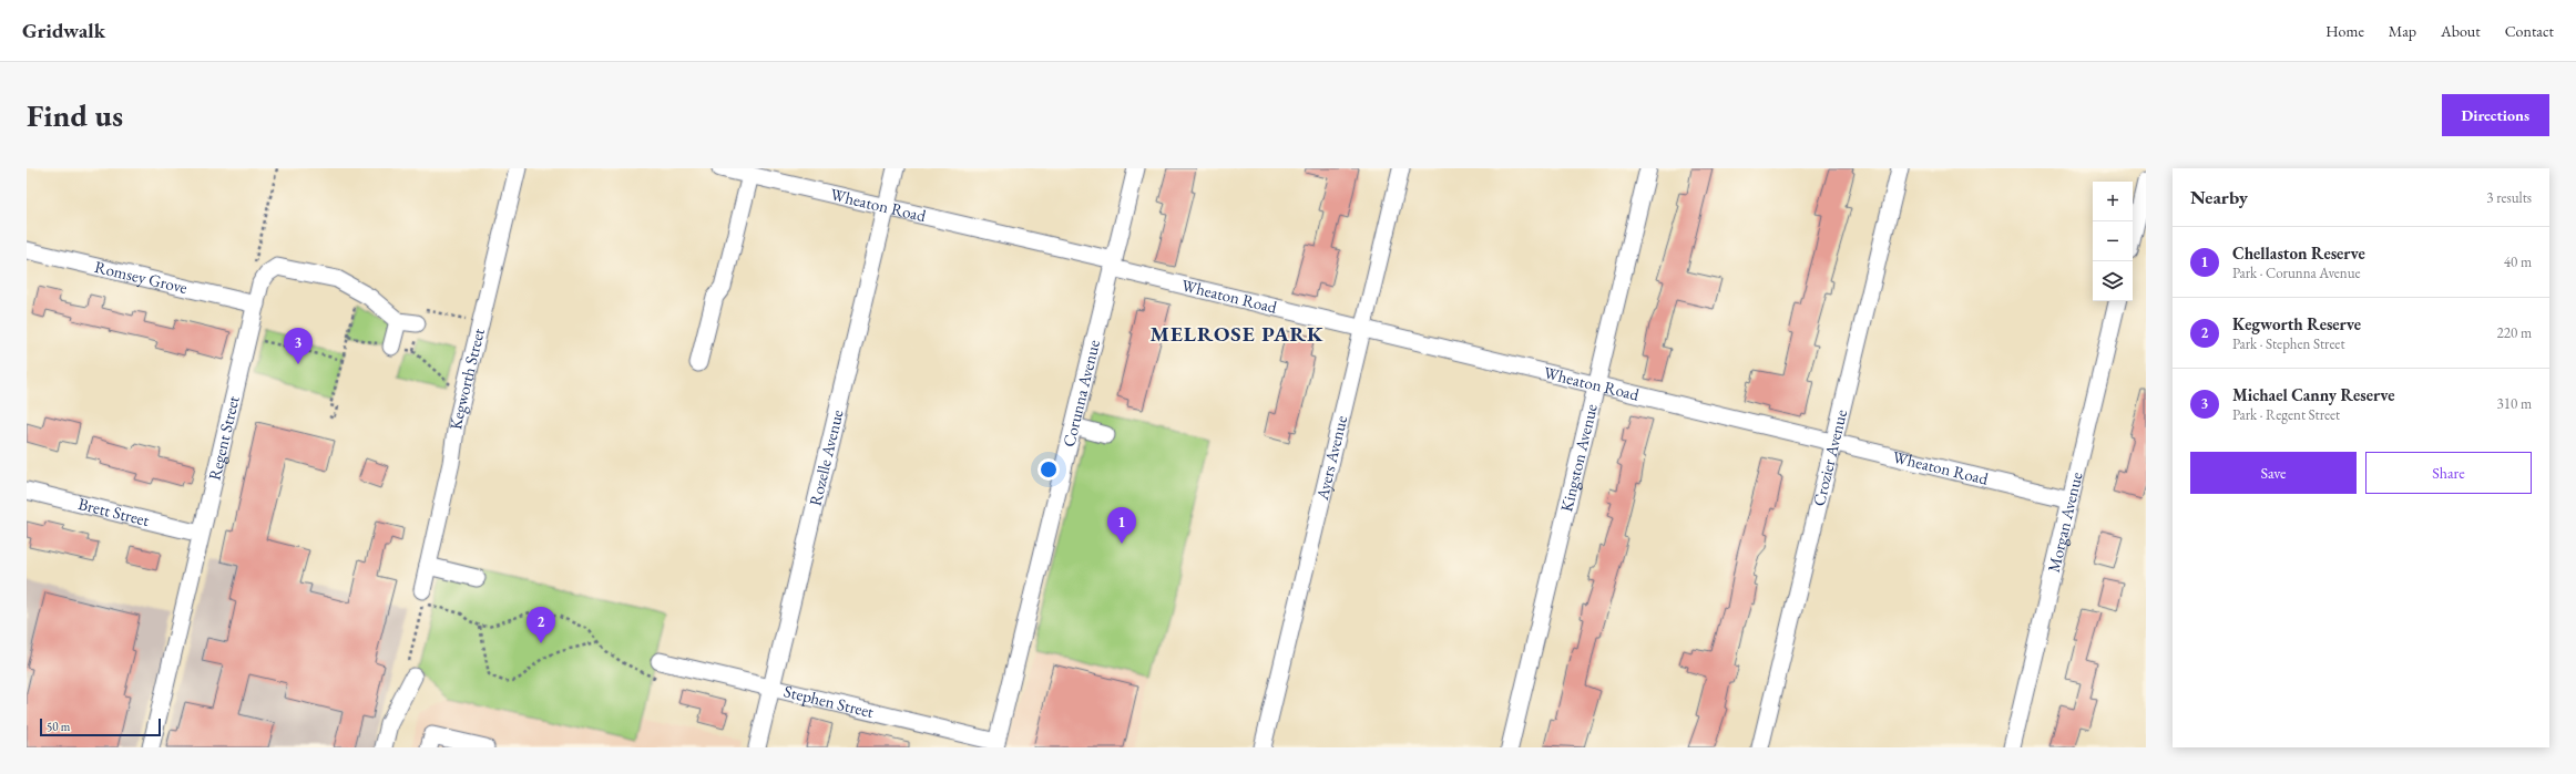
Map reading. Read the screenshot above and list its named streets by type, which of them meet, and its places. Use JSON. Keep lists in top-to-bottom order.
{
  "streets": {
    "street": [
      "Wheaton Road",
      "Romsey Grove",
      "Kegworth Street",
      "Corunna Avenue",
      "Regent Street",
      "Rozelle Avenue",
      "Ayers Avenue",
      "Kingston Avenue",
      "Crozier Avenue",
      "Brett Street",
      "Morgan Avenue",
      "Stephen Street"
    ]
  },
  "crossings": [
    ["Wheaton Road", "Corunna Avenue"],
    ["Wheaton Road", "Rozelle Avenue"],
    ["Wheaton Road", "Ayers Avenue"],
    ["Wheaton Road", "Kingston Avenue"],
    ["Wheaton Road", "Crozier Avenue"],
    ["Wheaton Road", "Morgan Avenue"],
    ["Romsey Grove", "Regent Street"],
    ["Corunna Avenue", "Stephen Street"],
    ["Regent Street", "Brett Street"],
    ["Rozelle Avenue", "Stephen Street"]
  ],
  "districts": ["MELROSE PARK"],
  "scale_bar": "50 m",
  "page": {
    "header": "Gridwalk",
    "nav": [
      "Home",
      "Map",
      "About",
      "Contact"
    ],
    "buttons": [
      "Directions",
      ["Save", "Share"]
    ],
    "title": "Find us",
    "heading": ["Nearby", "3 results"],
    "map_buttons": ["+", "−"],
    "list": [
      {
        "mark": "1",
        "name": "Chellaston Reserve",
        "note": "Park · Corunna Avenue",
        "value": "40 m"
      },
      {
        "mark": "2",
        "name": "Kegworth Reserve",
        "note": "Park · Stephen Street",
        "value": "220 m"
      },
      {
        "mark": "3",
        "name": "Michael Canny Reserve",
        "note": "Park · Regent Street",
        "value": "310 m"
      }
    ],
    "pins": ["3", "1", "2"],
    "scale": "50 m"
  }
}
